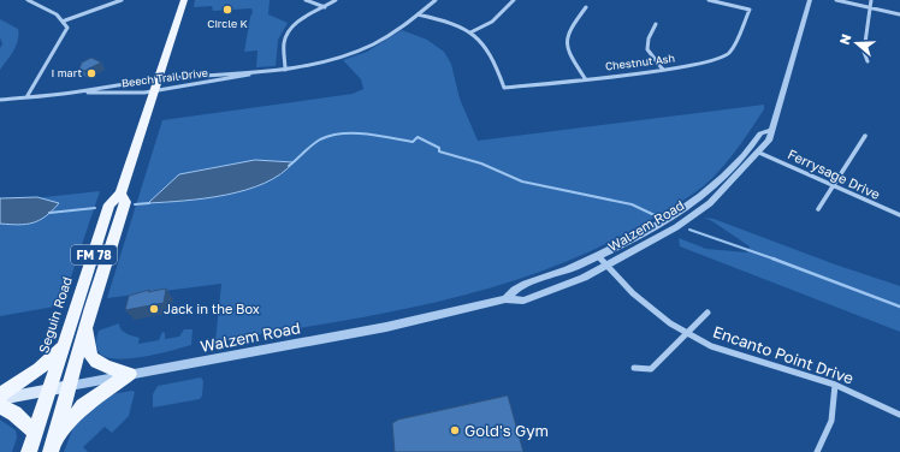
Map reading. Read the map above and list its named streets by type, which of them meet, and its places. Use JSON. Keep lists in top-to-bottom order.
{
  "streets": {
    "main road": ["Walzem Road", "FM 78", "Seguin Road"],
    "street": [
      "Chestnut Ash",
      "Beech Trail Drive",
      "Ferrysage Drive",
      "Encanto Point Drive"
    ]
  },
  "crossings": [
    ["Beech Trail Drive", "Seguin Road"],
    ["Ferrysage Drive", "Walzem Road"],
    ["Walzem Road", "Seguin Road"],
    ["Walzem Road", "Encanto Point Drive"]
  ],
  "places": [
    "Circle K",
    "I mart",
    "Jack in the Box",
    "Gold's Gym"
  ],
  "north": "left"
}
